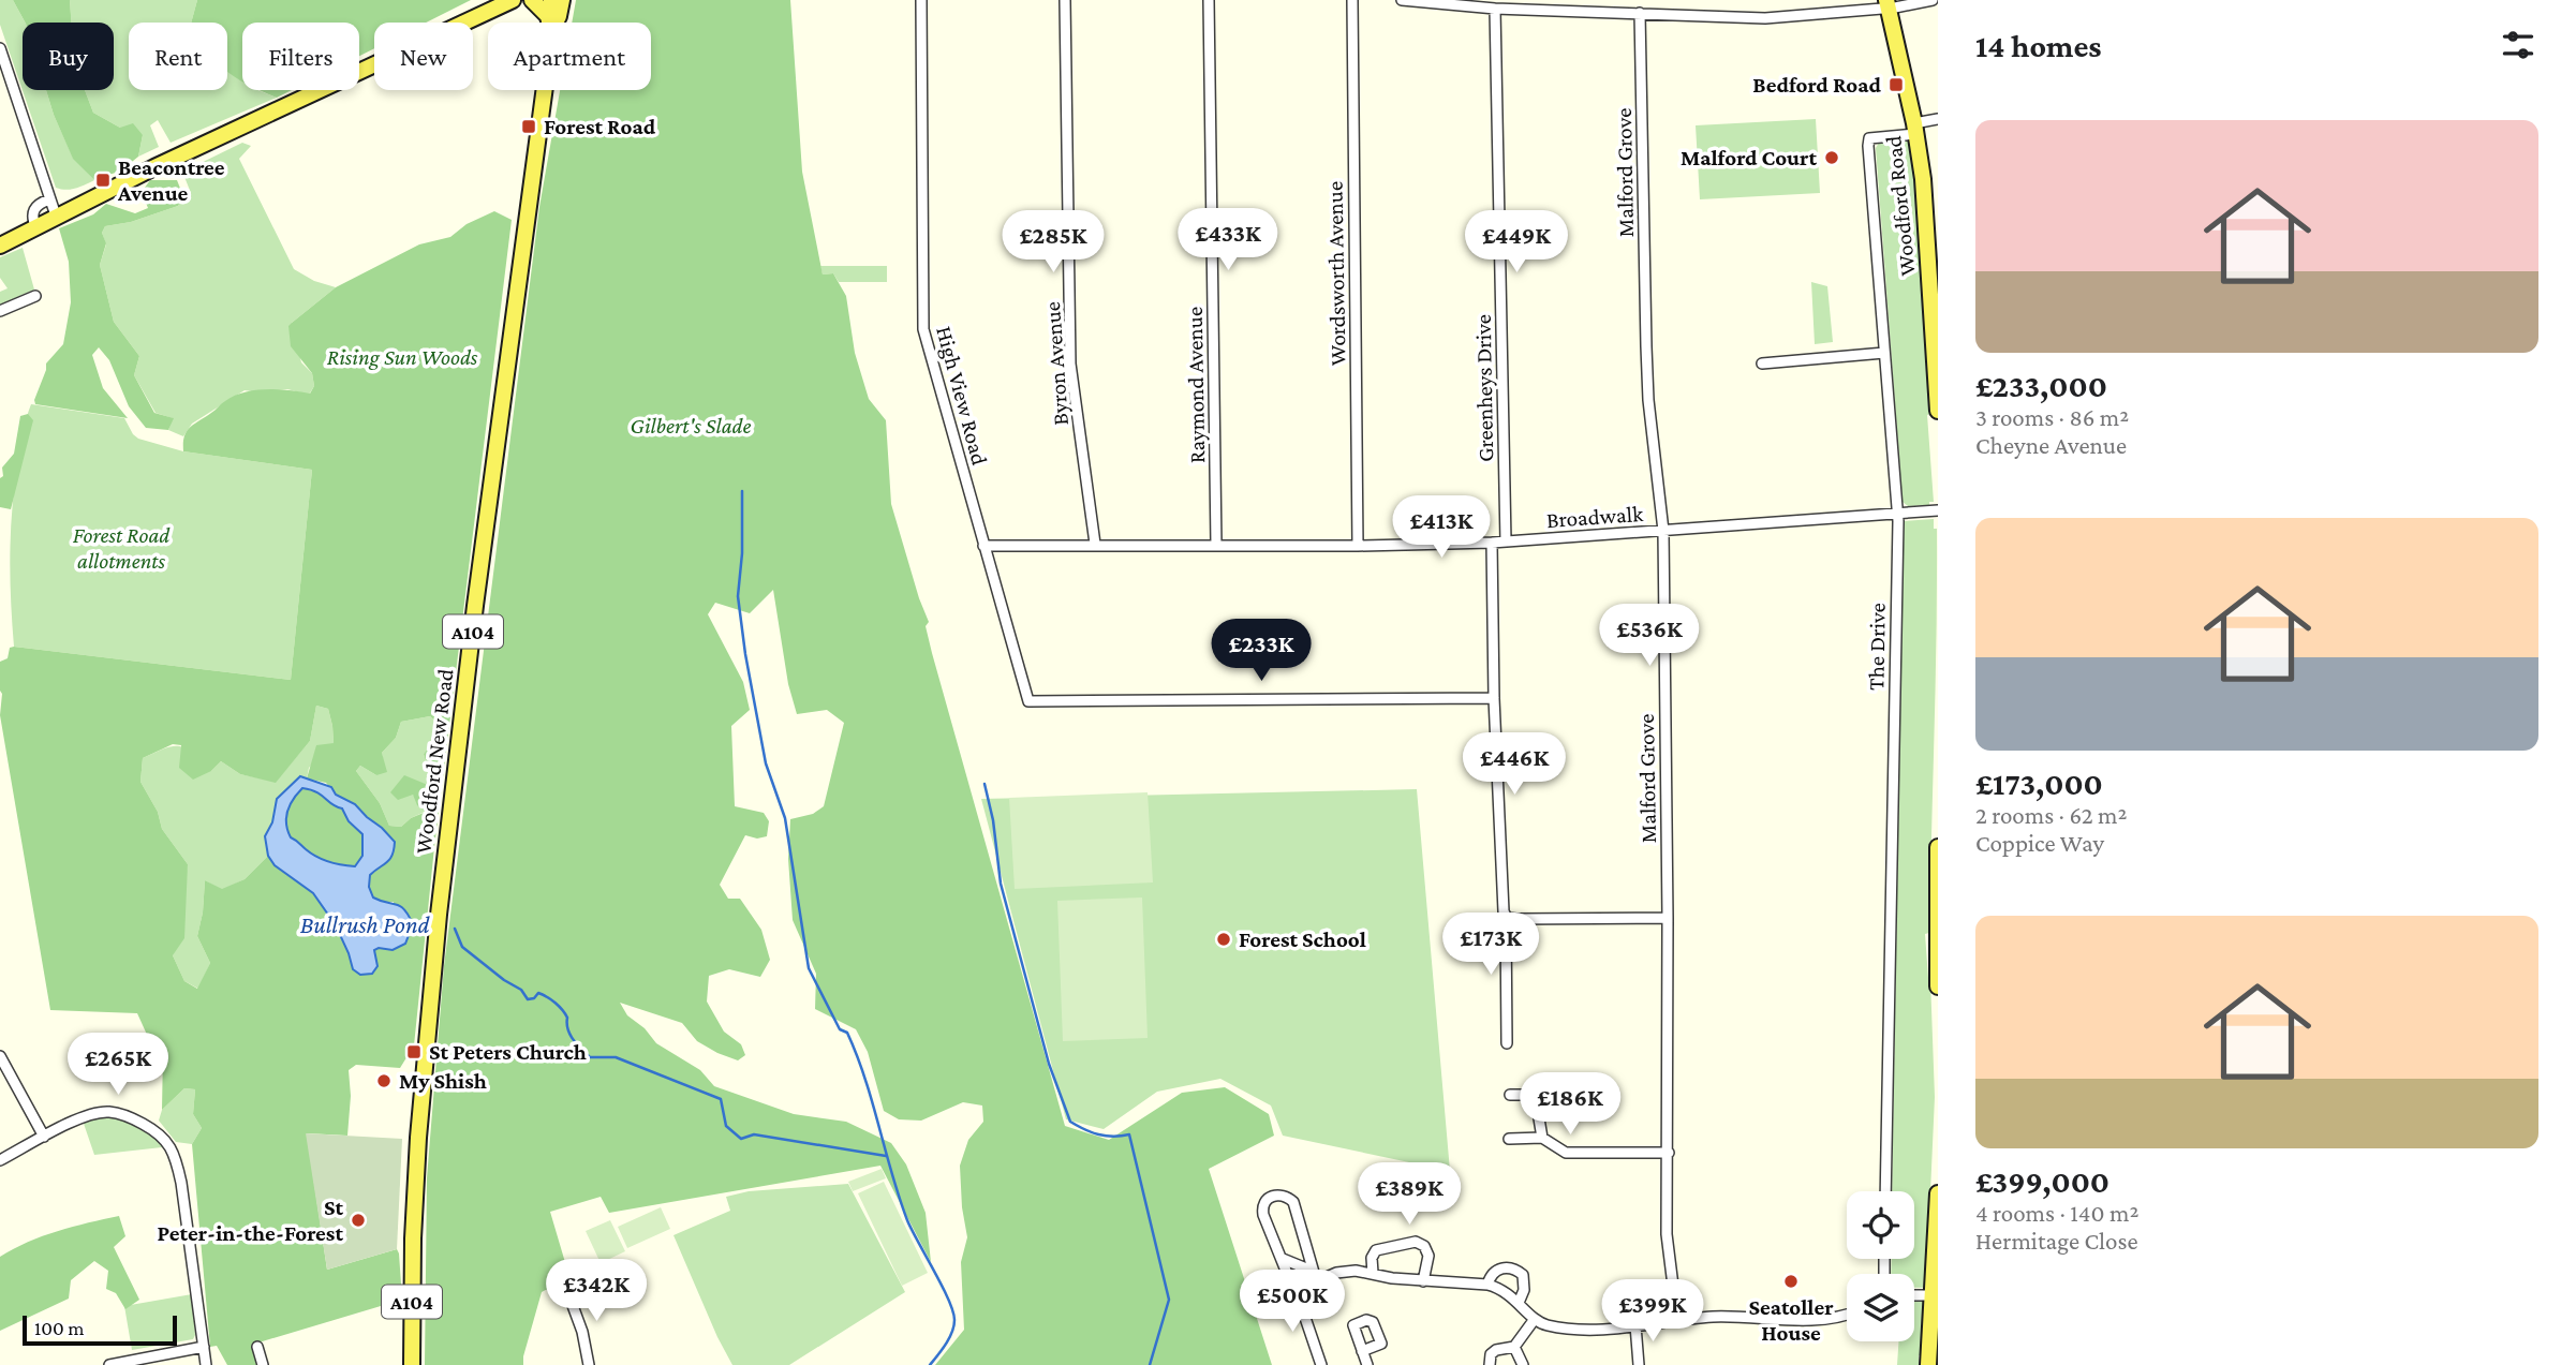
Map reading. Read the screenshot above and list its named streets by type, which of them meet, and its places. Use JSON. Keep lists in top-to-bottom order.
{
  "streets": {
    "main road": ["Woodford Road", "A104", "Woodford New Road"],
    "street": [
      "Malford Grove",
      "Wordsworth Avenue",
      "Byron Avenue",
      "Raymond Avenue",
      "Greenheys Drive",
      "High View Road",
      "Broadwalk",
      "The Drive"
    ]
  },
  "crossings": [
    ["Malford Grove", "Broadwalk"],
    ["Woodford Road", "The Drive"],
    ["Wordsworth Avenue", "Broadwalk"],
    ["Byron Avenue", "Broadwalk"],
    ["Raymond Avenue", "Broadwalk"],
    ["Greenheys Drive", "Broadwalk"],
    ["High View Road", "Broadwalk"],
    ["Broadwalk", "The Drive"]
  ],
  "water": ["Bullrush Pond"],
  "parks": ["Rising Sun Woods", "Gilbert's Slade", "Forest Road allotments"],
  "places": {
    "transit": [
      "Bedford Road",
      "Forest Road",
      "Beacontree Avenue",
      "St Peters Church"
    ],
    "other": [
      "Malford Court",
      "Forest School",
      "My Shish",
      "St Peter-in-the-Forest",
      "Seatoller House"
    ]
  },
  "scale_bar": "100 m",
  "page": {
    "heading": "14 homes",
    "chip": [
      "Buy",
      "Rent",
      "Filters",
      "New",
      "Apartment"
    ],
    "list": [
      {
        "name": "£233,000",
        "note": "3 rooms · 86 m² · Cheyne Avenue"
      },
      {
        "name": "£173,000",
        "note": "2 rooms · 62 m² · Coppice Way"
      },
      {
        "name": "£399,000",
        "note": "4 rooms · 140 m² · Hermitage Close"
      }
    ],
    "price": [
      "£433K",
      "£285K",
      "£449K",
      "£413K",
      "£536K",
      "£233K",
      "£446K",
      "£173K",
      "£265K",
      "£186K",
      "£389K",
      "£342K",
      "£500K",
      "£399K"
    ],
    "scale": "100 m"
  }
}
